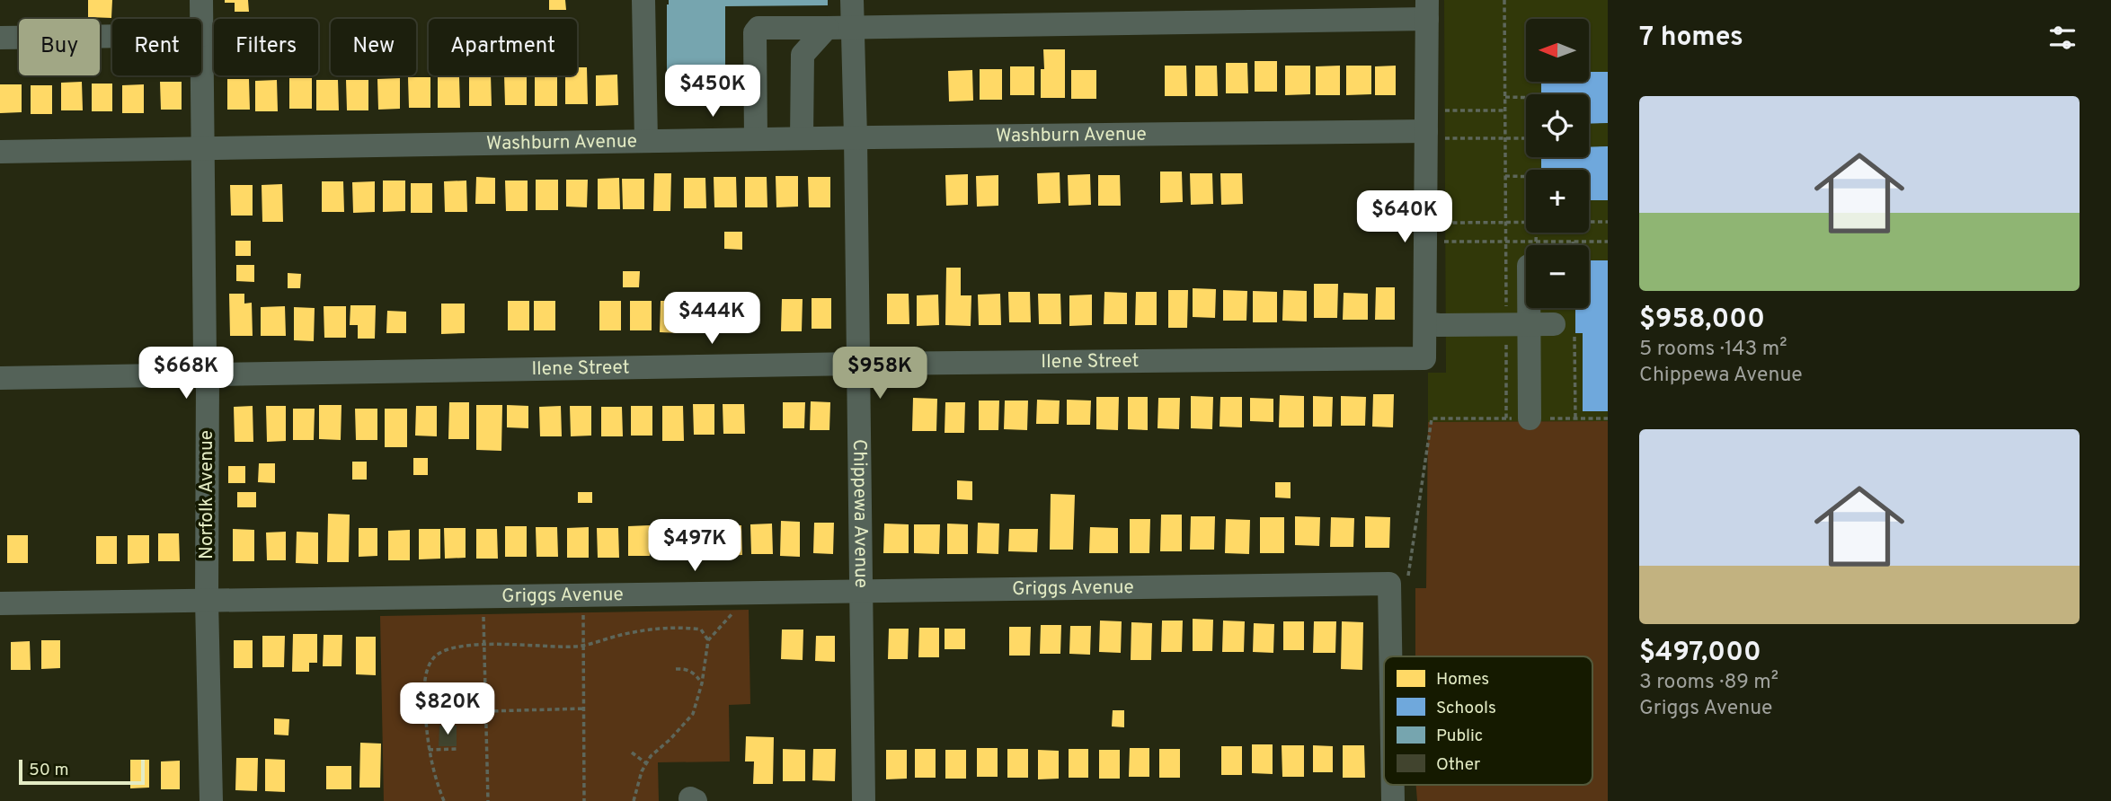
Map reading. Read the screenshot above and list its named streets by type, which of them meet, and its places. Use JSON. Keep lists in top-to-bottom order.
{
  "streets": {
    "street": [
      "Washburn Avenue",
      "Ilene Street",
      "Norfolk Avenue",
      "Chippewa Avenue",
      "Griggs Avenue"
    ]
  },
  "crossings": [
    ["Washburn Avenue", "Norfolk Avenue"],
    ["Washburn Avenue", "Chippewa Avenue"],
    ["Ilene Street", "Norfolk Avenue"],
    ["Ilene Street", "Chippewa Avenue"],
    ["Norfolk Avenue", "Griggs Avenue"],
    ["Chippewa Avenue", "Griggs Avenue"]
  ],
  "legend": [
    "Homes",
    "Schools",
    "Public",
    "Other"
  ],
  "scale_bar": "50 m",
  "north": "left",
  "page": {
    "heading": "7 homes",
    "map_buttons": ["+", "−"],
    "chip": [
      "Buy",
      "Rent",
      "Filters",
      "New",
      "Apartment"
    ],
    "price": [
      "$450K",
      "$640K",
      "$444K",
      "$668K",
      "$958K",
      "$497K",
      "$820K"
    ],
    "list": [
      {
        "name": "$958,000",
        "note": "5 rooms · 143 m² · Chippewa Avenue"
      },
      {
        "name": "$497,000",
        "note": "3 rooms · 89 m² · Griggs Avenue"
      }
    ],
    "scale": "50 m"
  }
}
